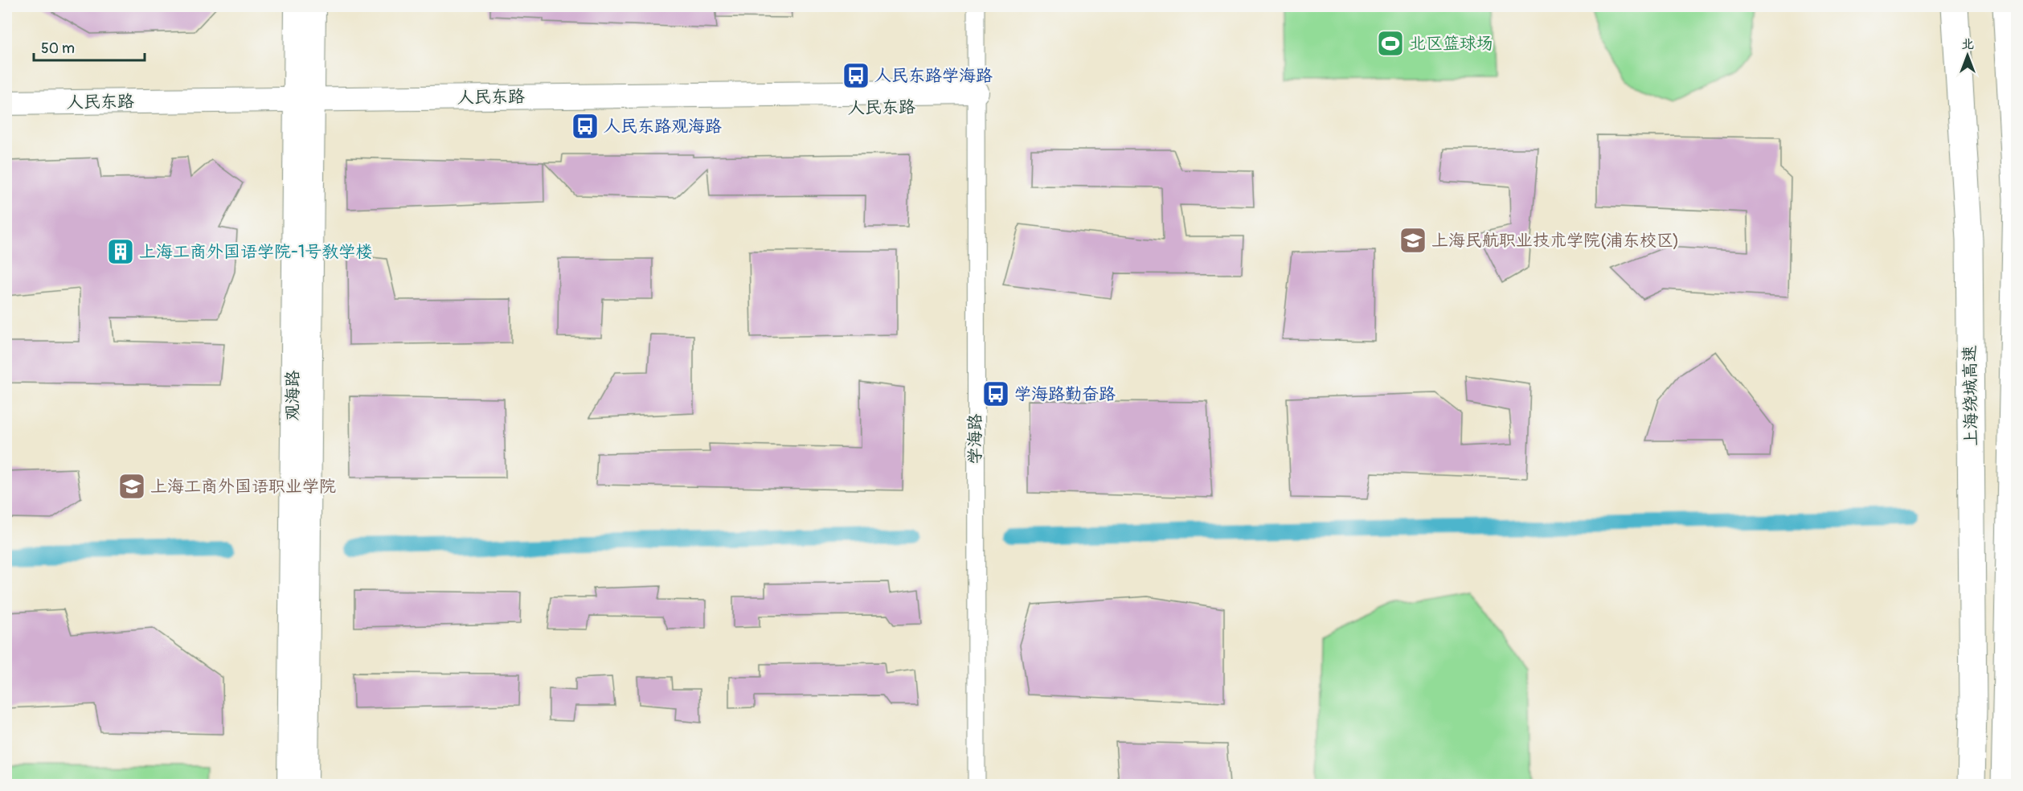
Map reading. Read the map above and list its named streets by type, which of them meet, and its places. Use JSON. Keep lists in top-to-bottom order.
{
  "streets": {
    "highway": ["上海绕城高速"],
    "main road": ["人民东路", "观海路"],
    "street": ["学海路"]
  },
  "crossings": [
    ["人民东路", "观海路"],
    ["人民东路", "学海路"]
  ],
  "places": {
    "sports": ["北区篮球场"],
    "bus stop": ["人民东路学海路", "人民东路观海路", "学海路勤奋路"],
    "school or university": ["上海民航职业技术学院(浦东校区)", "上海工商外国语职业学院"],
    "building": ["上海工商外国语学院-1号教学楼"]
  },
  "scale_bar": "50 m",
  "north": "top"
}
